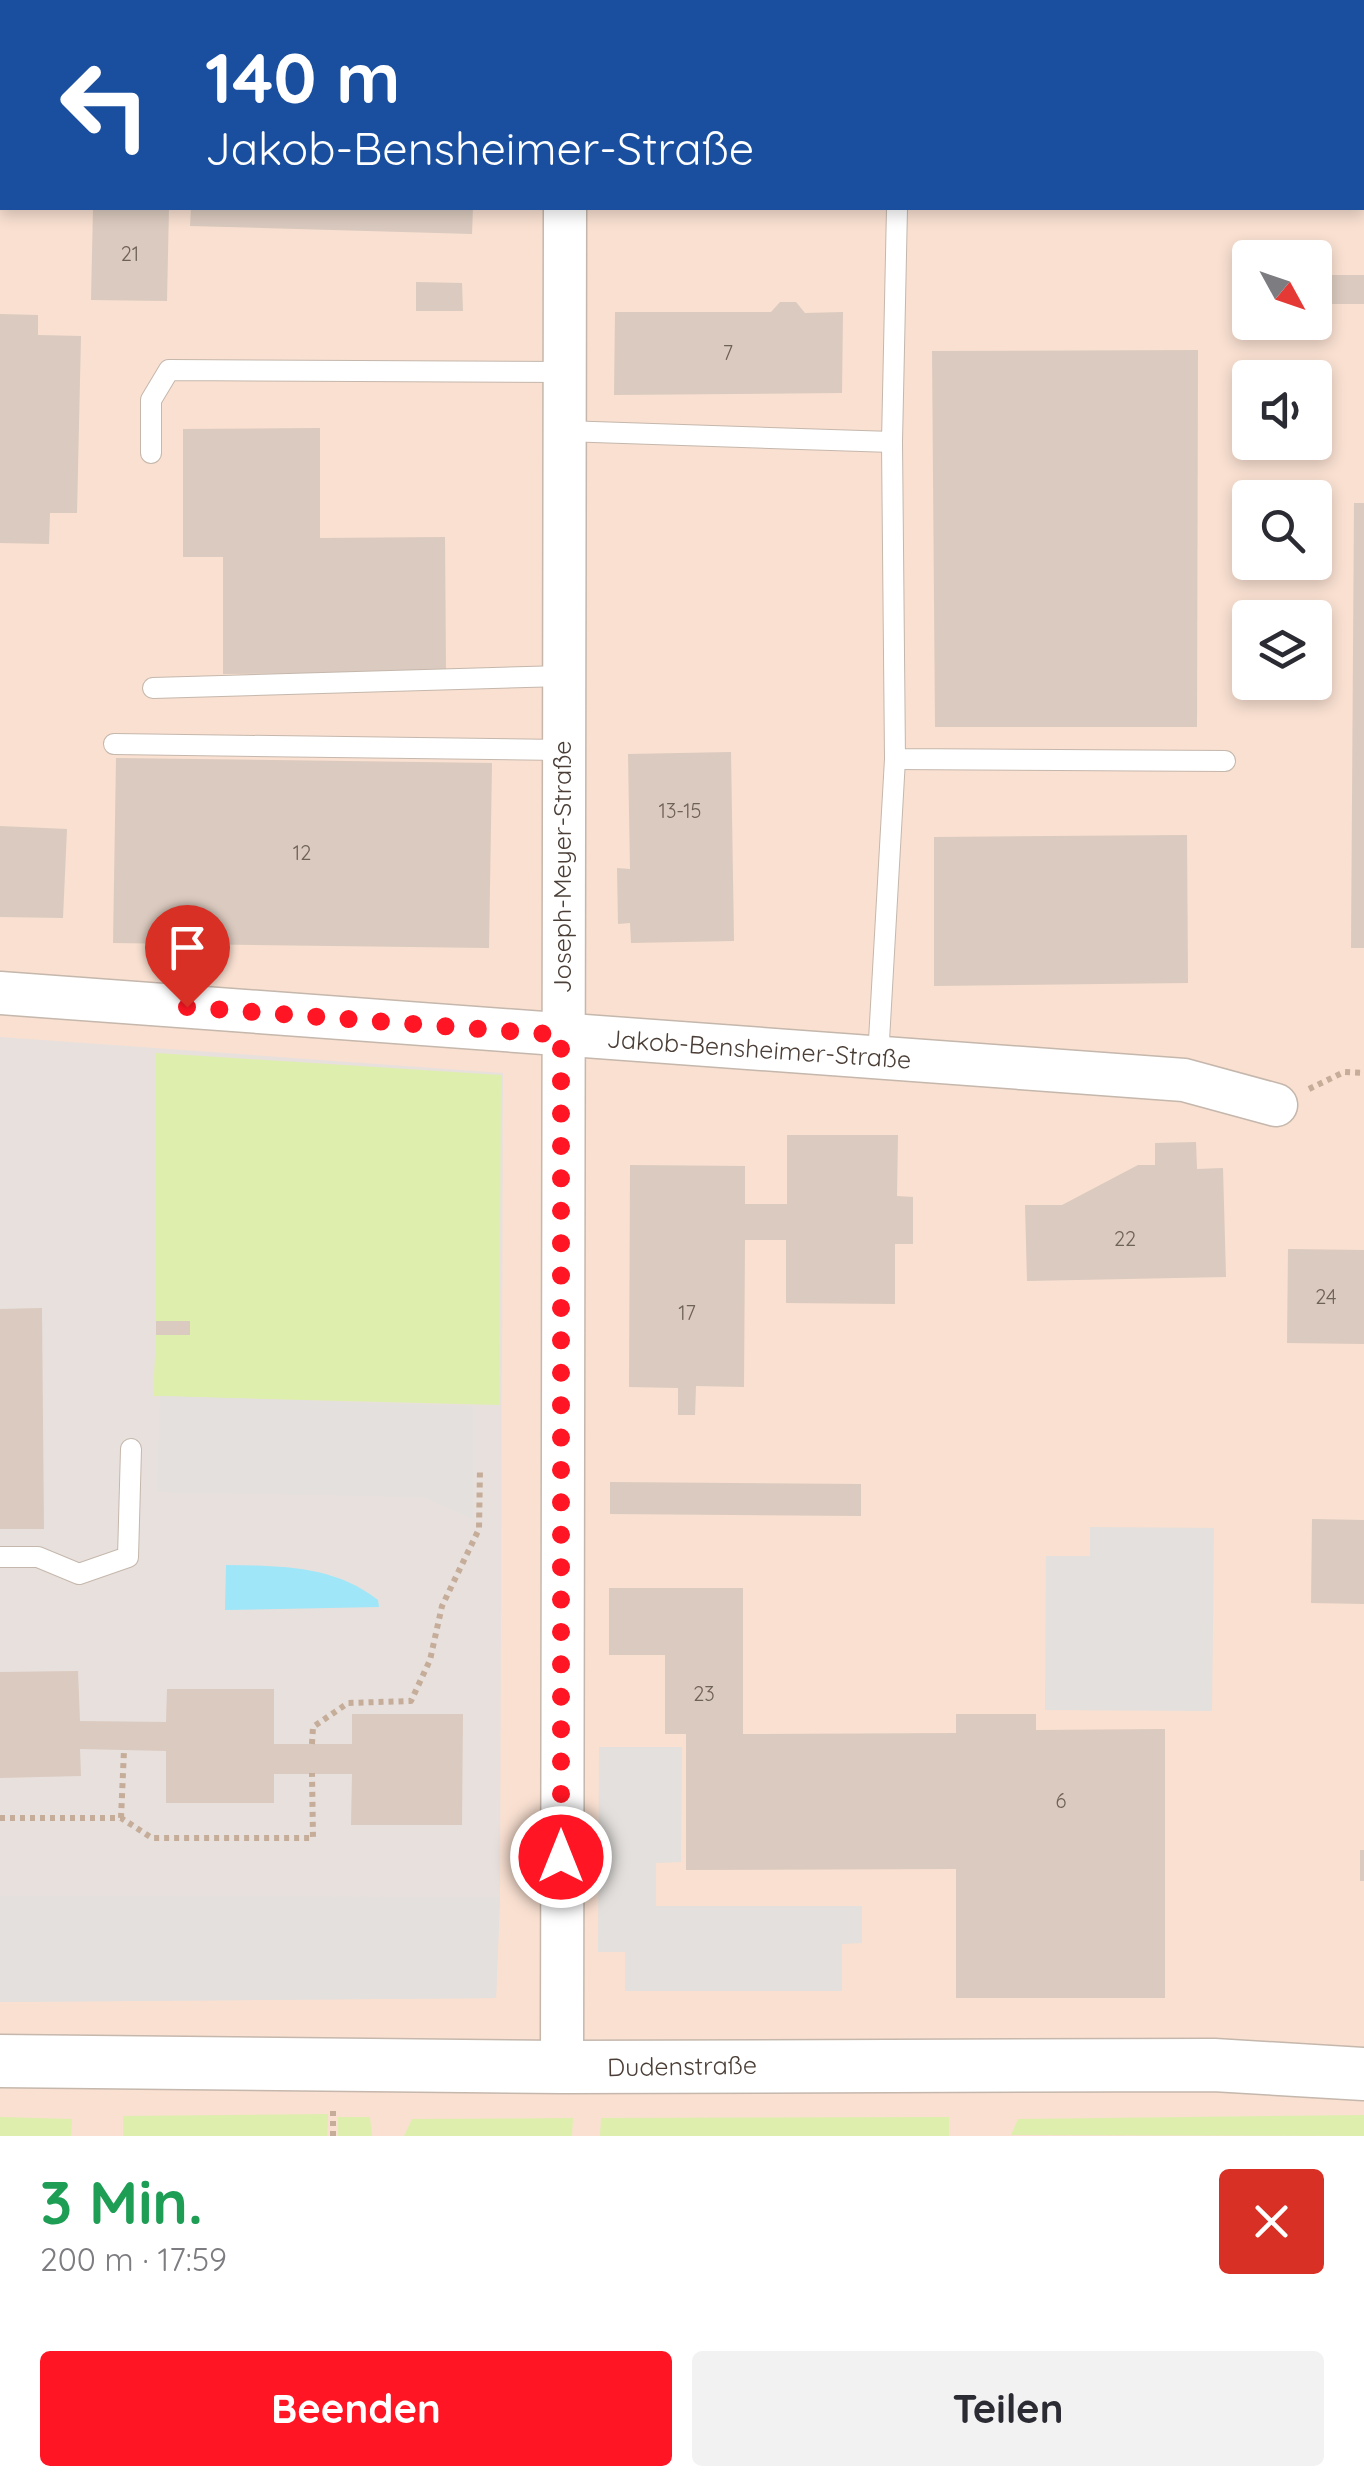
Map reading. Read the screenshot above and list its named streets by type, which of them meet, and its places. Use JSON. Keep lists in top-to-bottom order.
{
  "streets": {
    "street": ["Joseph-Meyer-Straße", "Jakob-Bensheimer-Straße", "Dudenstraße"]
  },
  "crossings": [
    ["Joseph-Meyer-Straße", "Jakob-Bensheimer-Straße"],
    ["Joseph-Meyer-Straße", "Dudenstraße"]
  ],
  "house_numbers": [
    "21",
    "7",
    "13-15",
    "12",
    "22",
    "24",
    "17",
    "23",
    "6"
  ],
  "north": "bottom right",
  "page": {
    "turn": ["140 m", "Jakob-Bensheimer-Straße"],
    "heading": ["3 Min.", "200 m · 17:59"],
    "buttons": ["Beenden", "Teilen"]
  }
}
